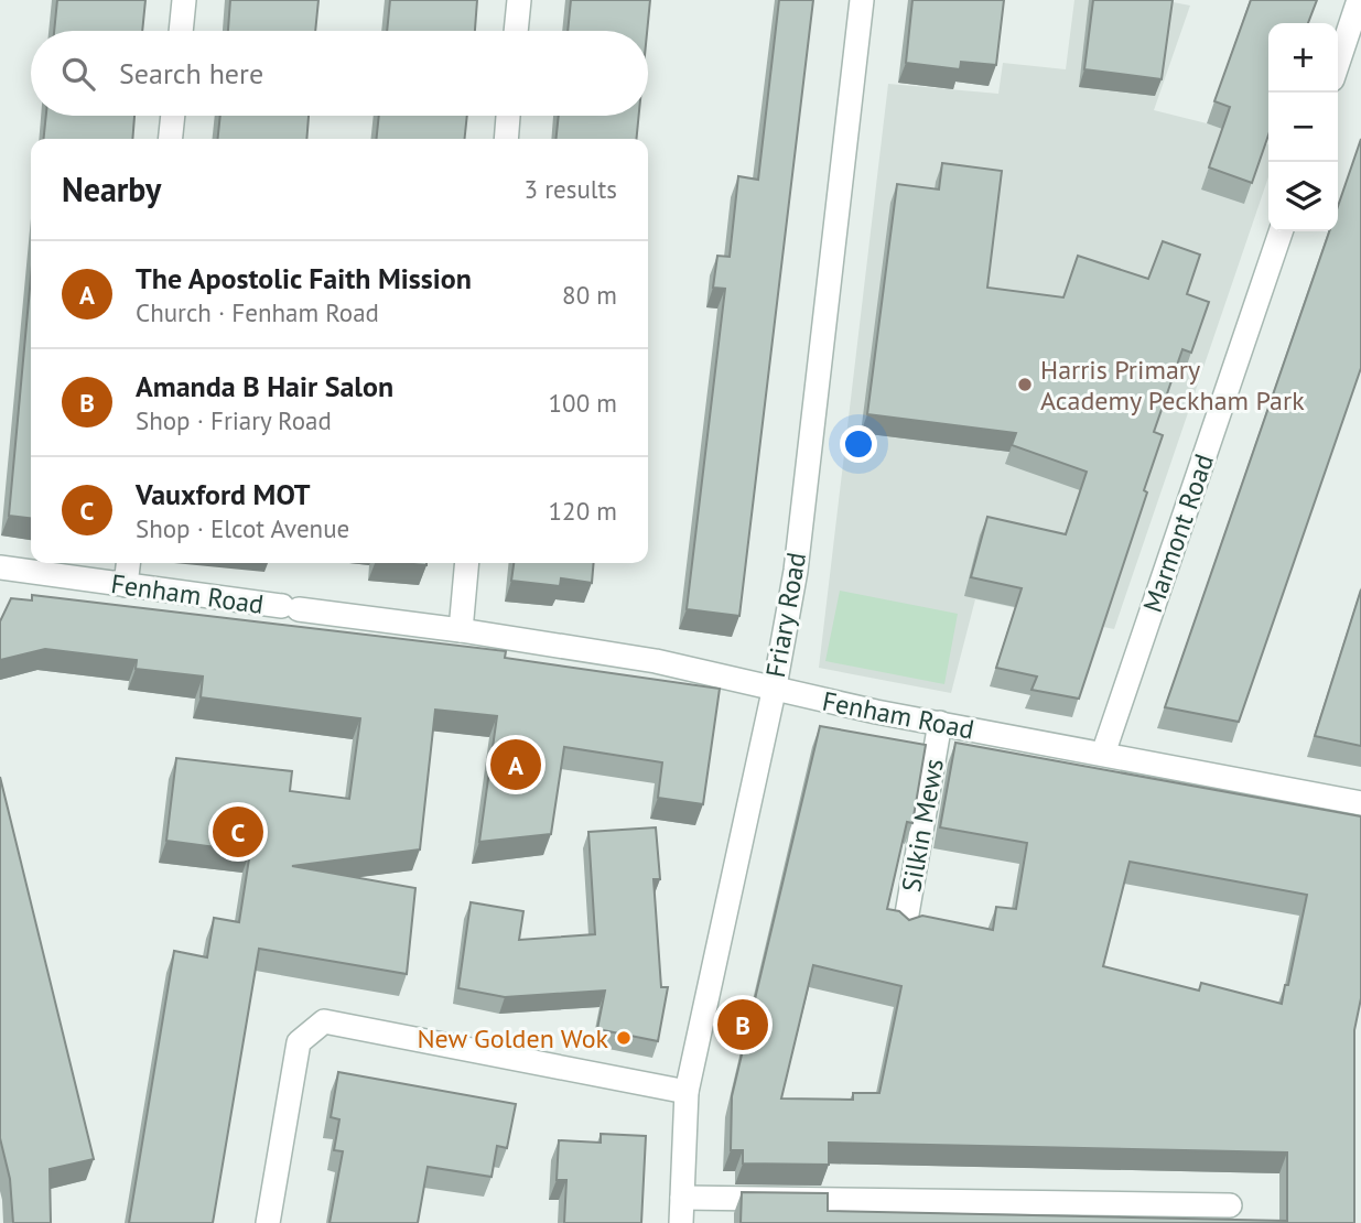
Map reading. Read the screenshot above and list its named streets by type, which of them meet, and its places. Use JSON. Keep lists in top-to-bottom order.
{
  "streets": {
    "street": [
      "Marmont Road",
      "Fenham Road",
      "Friary Road",
      "Silkin Mews"
    ]
  },
  "crossings": [
    ["Marmont Road", "Fenham Road"],
    ["Fenham Road", "Friary Road"],
    ["Fenham Road", "Silkin Mews"]
  ],
  "places": ["Harris Primary Academy Peckham Park", "New Golden Wok"],
  "page": {
    "map_buttons": ["+", "−"],
    "search": "Search here",
    "heading": ["Nearby", "3 results"],
    "list": [
      {
        "mark": "A",
        "name": "The Apostolic Faith Mission",
        "note": "Church · Fenham Road",
        "value": "80 m"
      },
      {
        "mark": "B",
        "name": "Amanda B Hair Salon",
        "note": "Shop · Friary Road",
        "value": "100 m"
      },
      {
        "mark": "C",
        "name": "Vauxford MOT",
        "note": "Shop · Elcot Avenue",
        "value": "120 m"
      }
    ],
    "pins": ["A", "C", "B"]
  }
}
